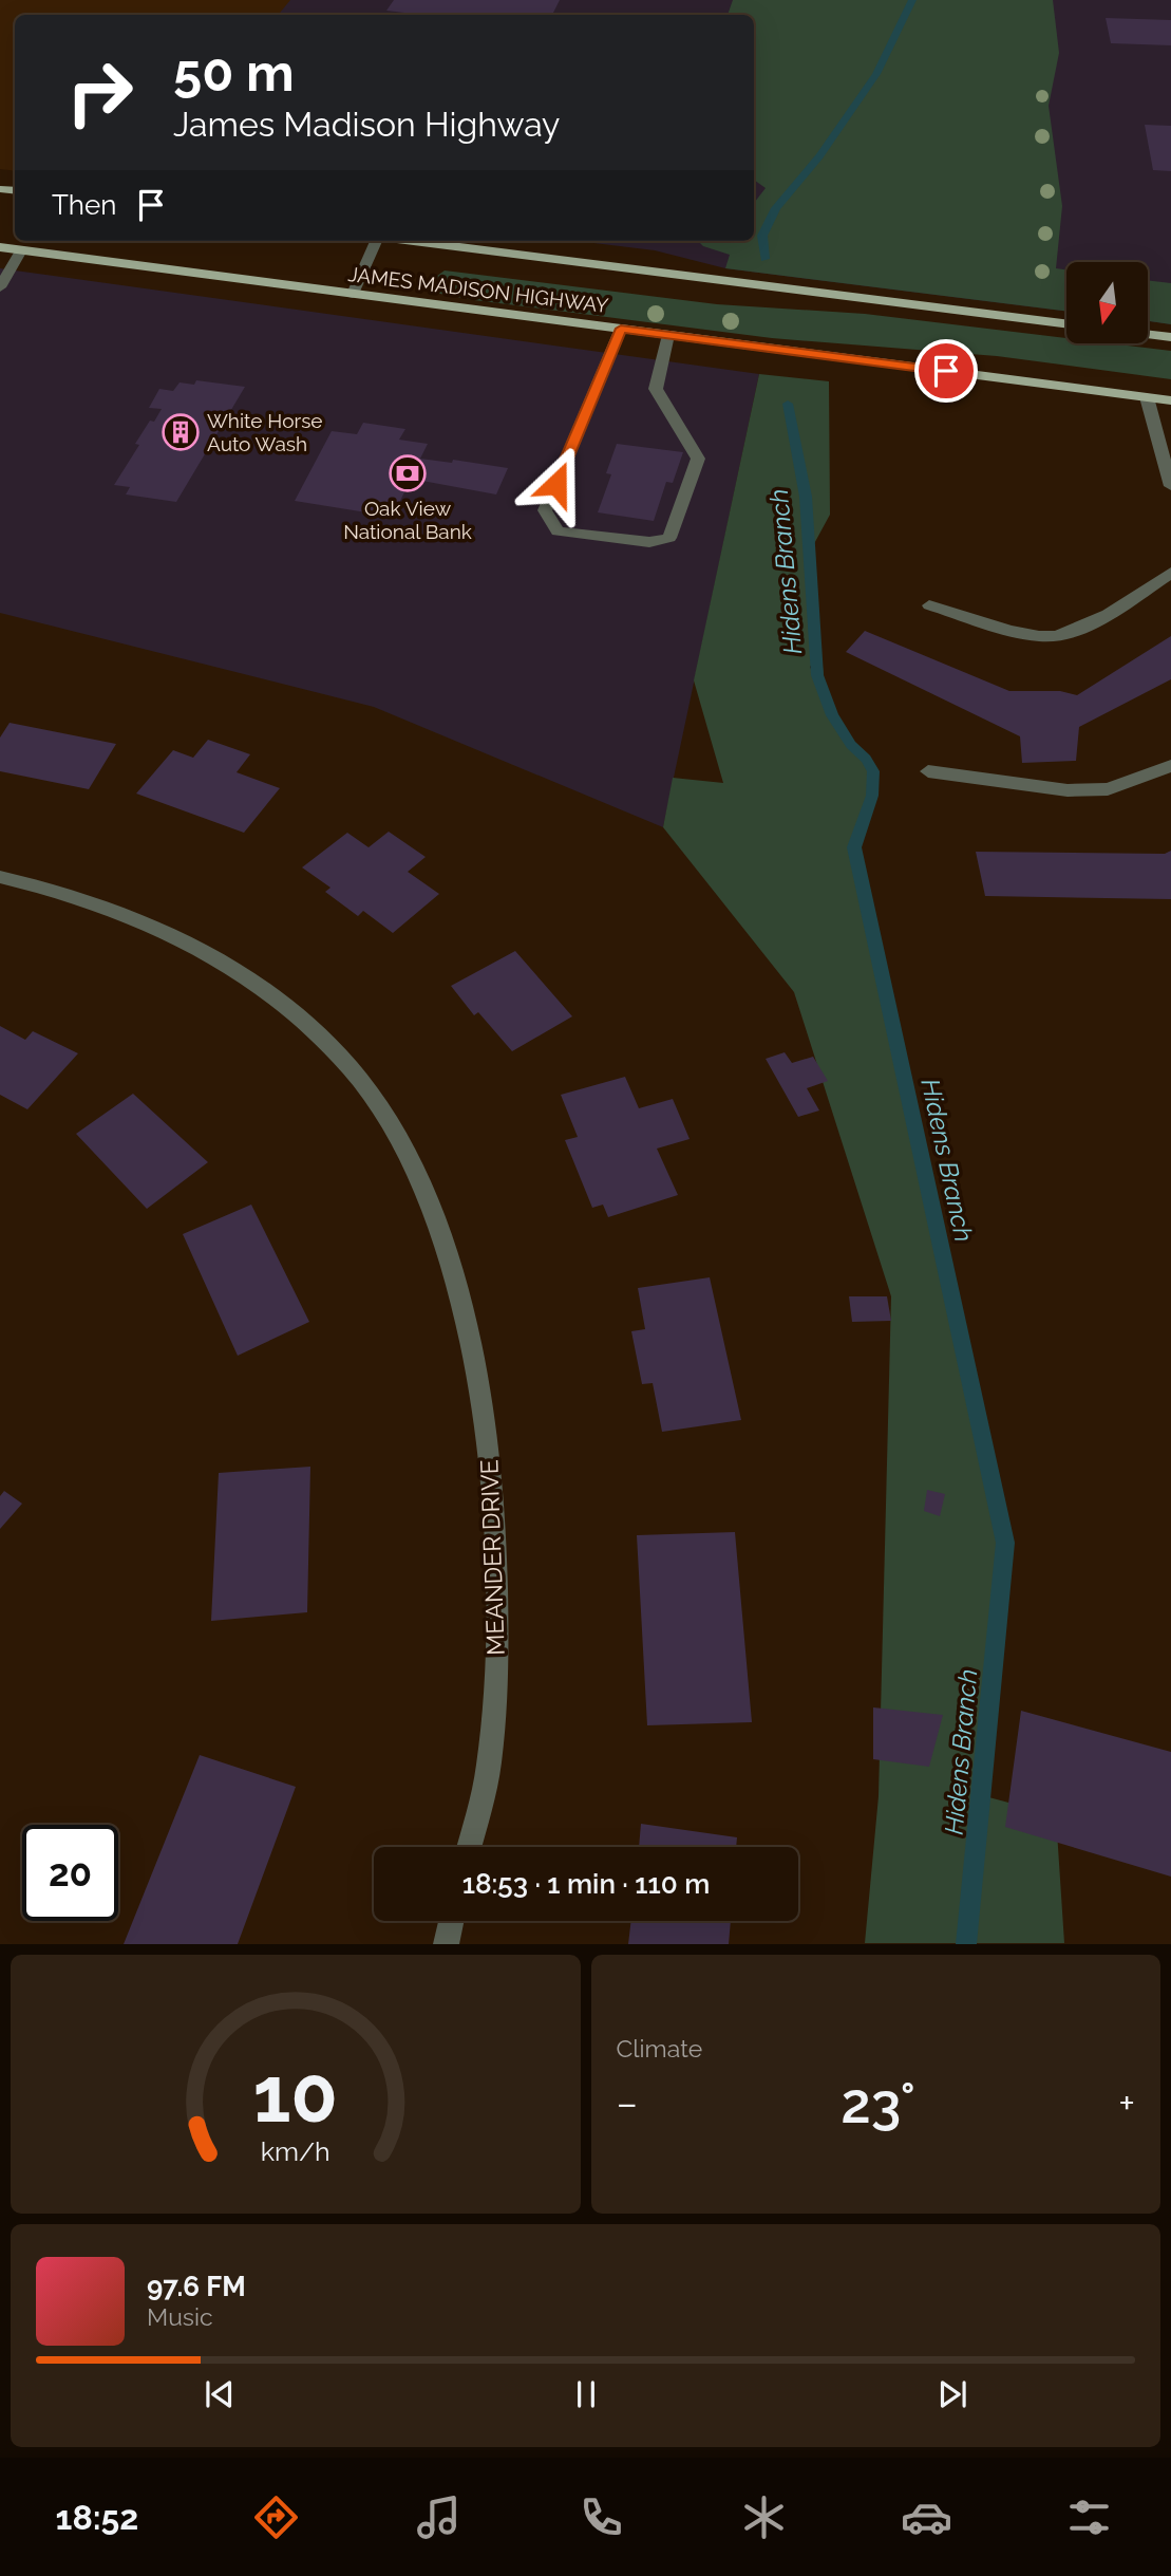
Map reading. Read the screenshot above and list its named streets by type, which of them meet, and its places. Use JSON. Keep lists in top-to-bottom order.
{
  "streets": {
    "main road": ["JAMES MADISON HIGHWAY"],
    "street": ["MEANDER DRIVE"]
  },
  "water": ["Hidens Branch"],
  "places": {
    "building": ["White Horse Auto Wash"],
    "bank": ["Oak View National Bank"]
  },
  "north": "bottom",
  "page": {
    "turn": ["50 m", "James Madison Highway"],
    "then": "Then",
    "limit": "20",
    "trip": "18:53 · 1 min · 110 m",
    "tile": "Climate",
    "heat": ["−", "23°", "+"],
    "song": ["97.6 FM", "Music"],
    "tabs": "18:52",
    "gauge": ["10", "km/h"]
  }
}
